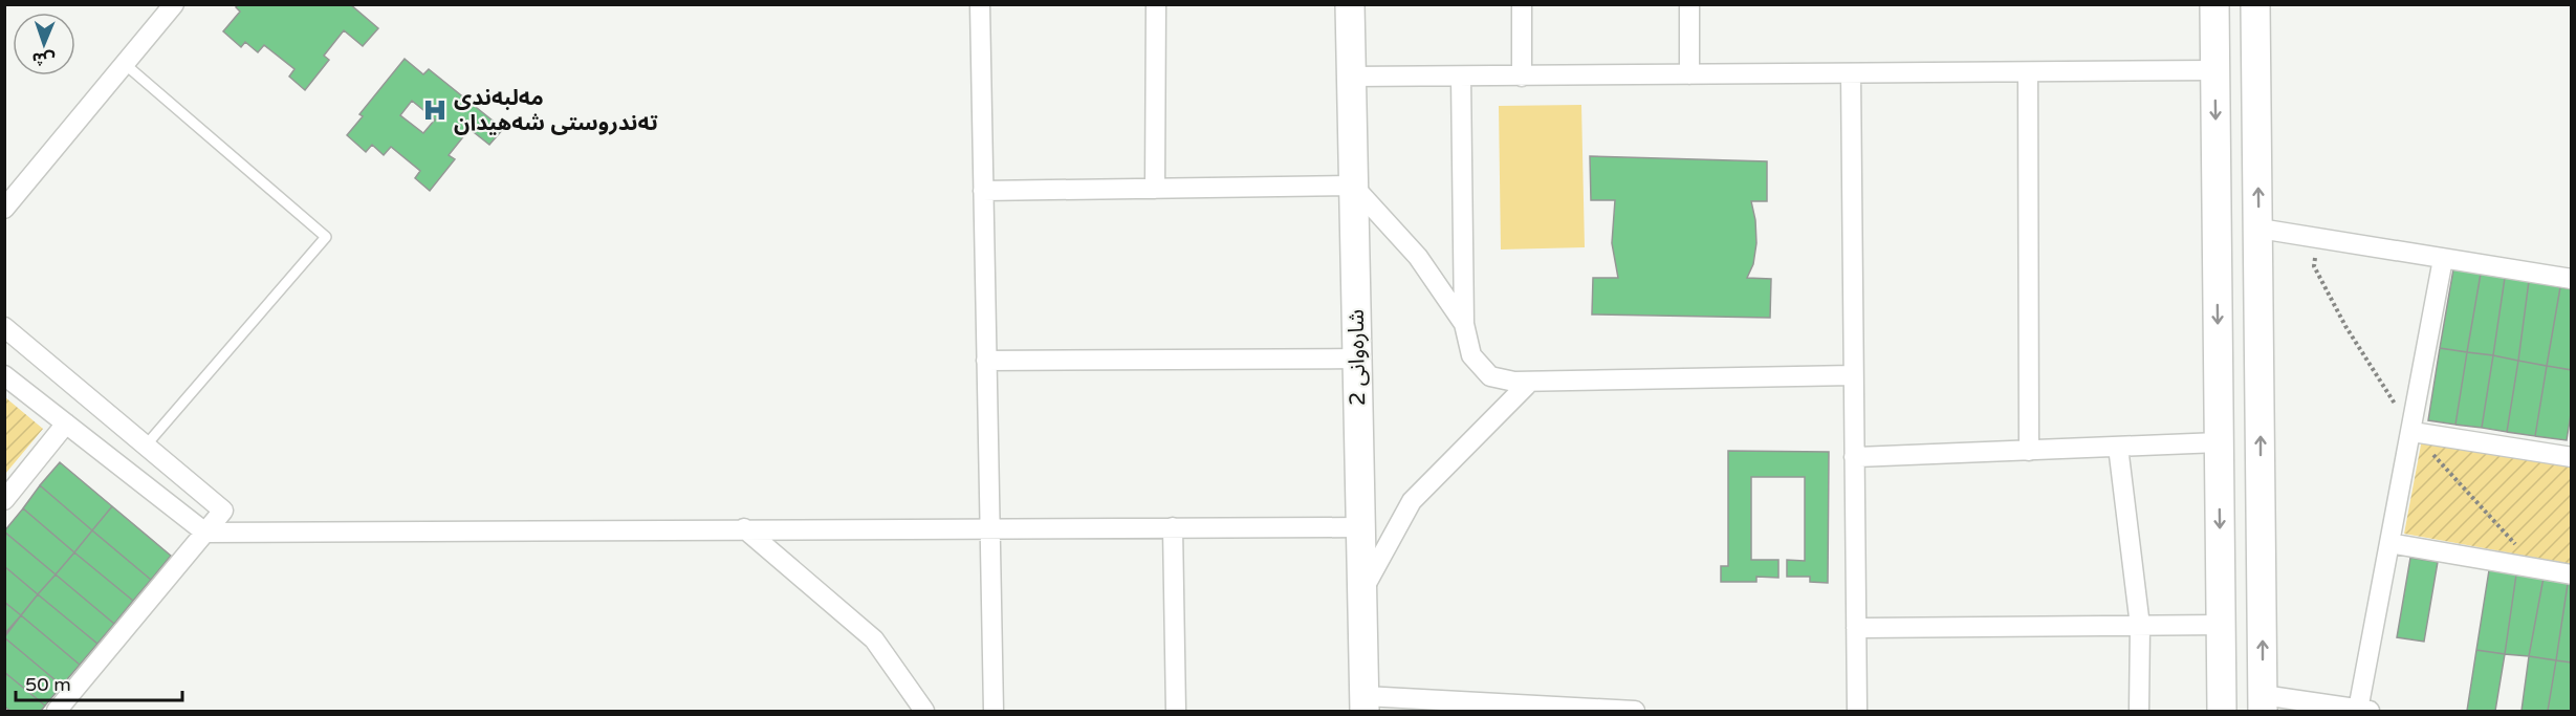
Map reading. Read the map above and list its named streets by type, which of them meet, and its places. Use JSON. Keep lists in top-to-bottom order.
{
  "streets": {
    "main road": ["شارەوانی 2"]
  },
  "places": {
    "hospital": ["مەلبەندی تەندروستی شەهیدان"]
  },
  "scale_bar": "50 m",
  "north": "bottom"
}
